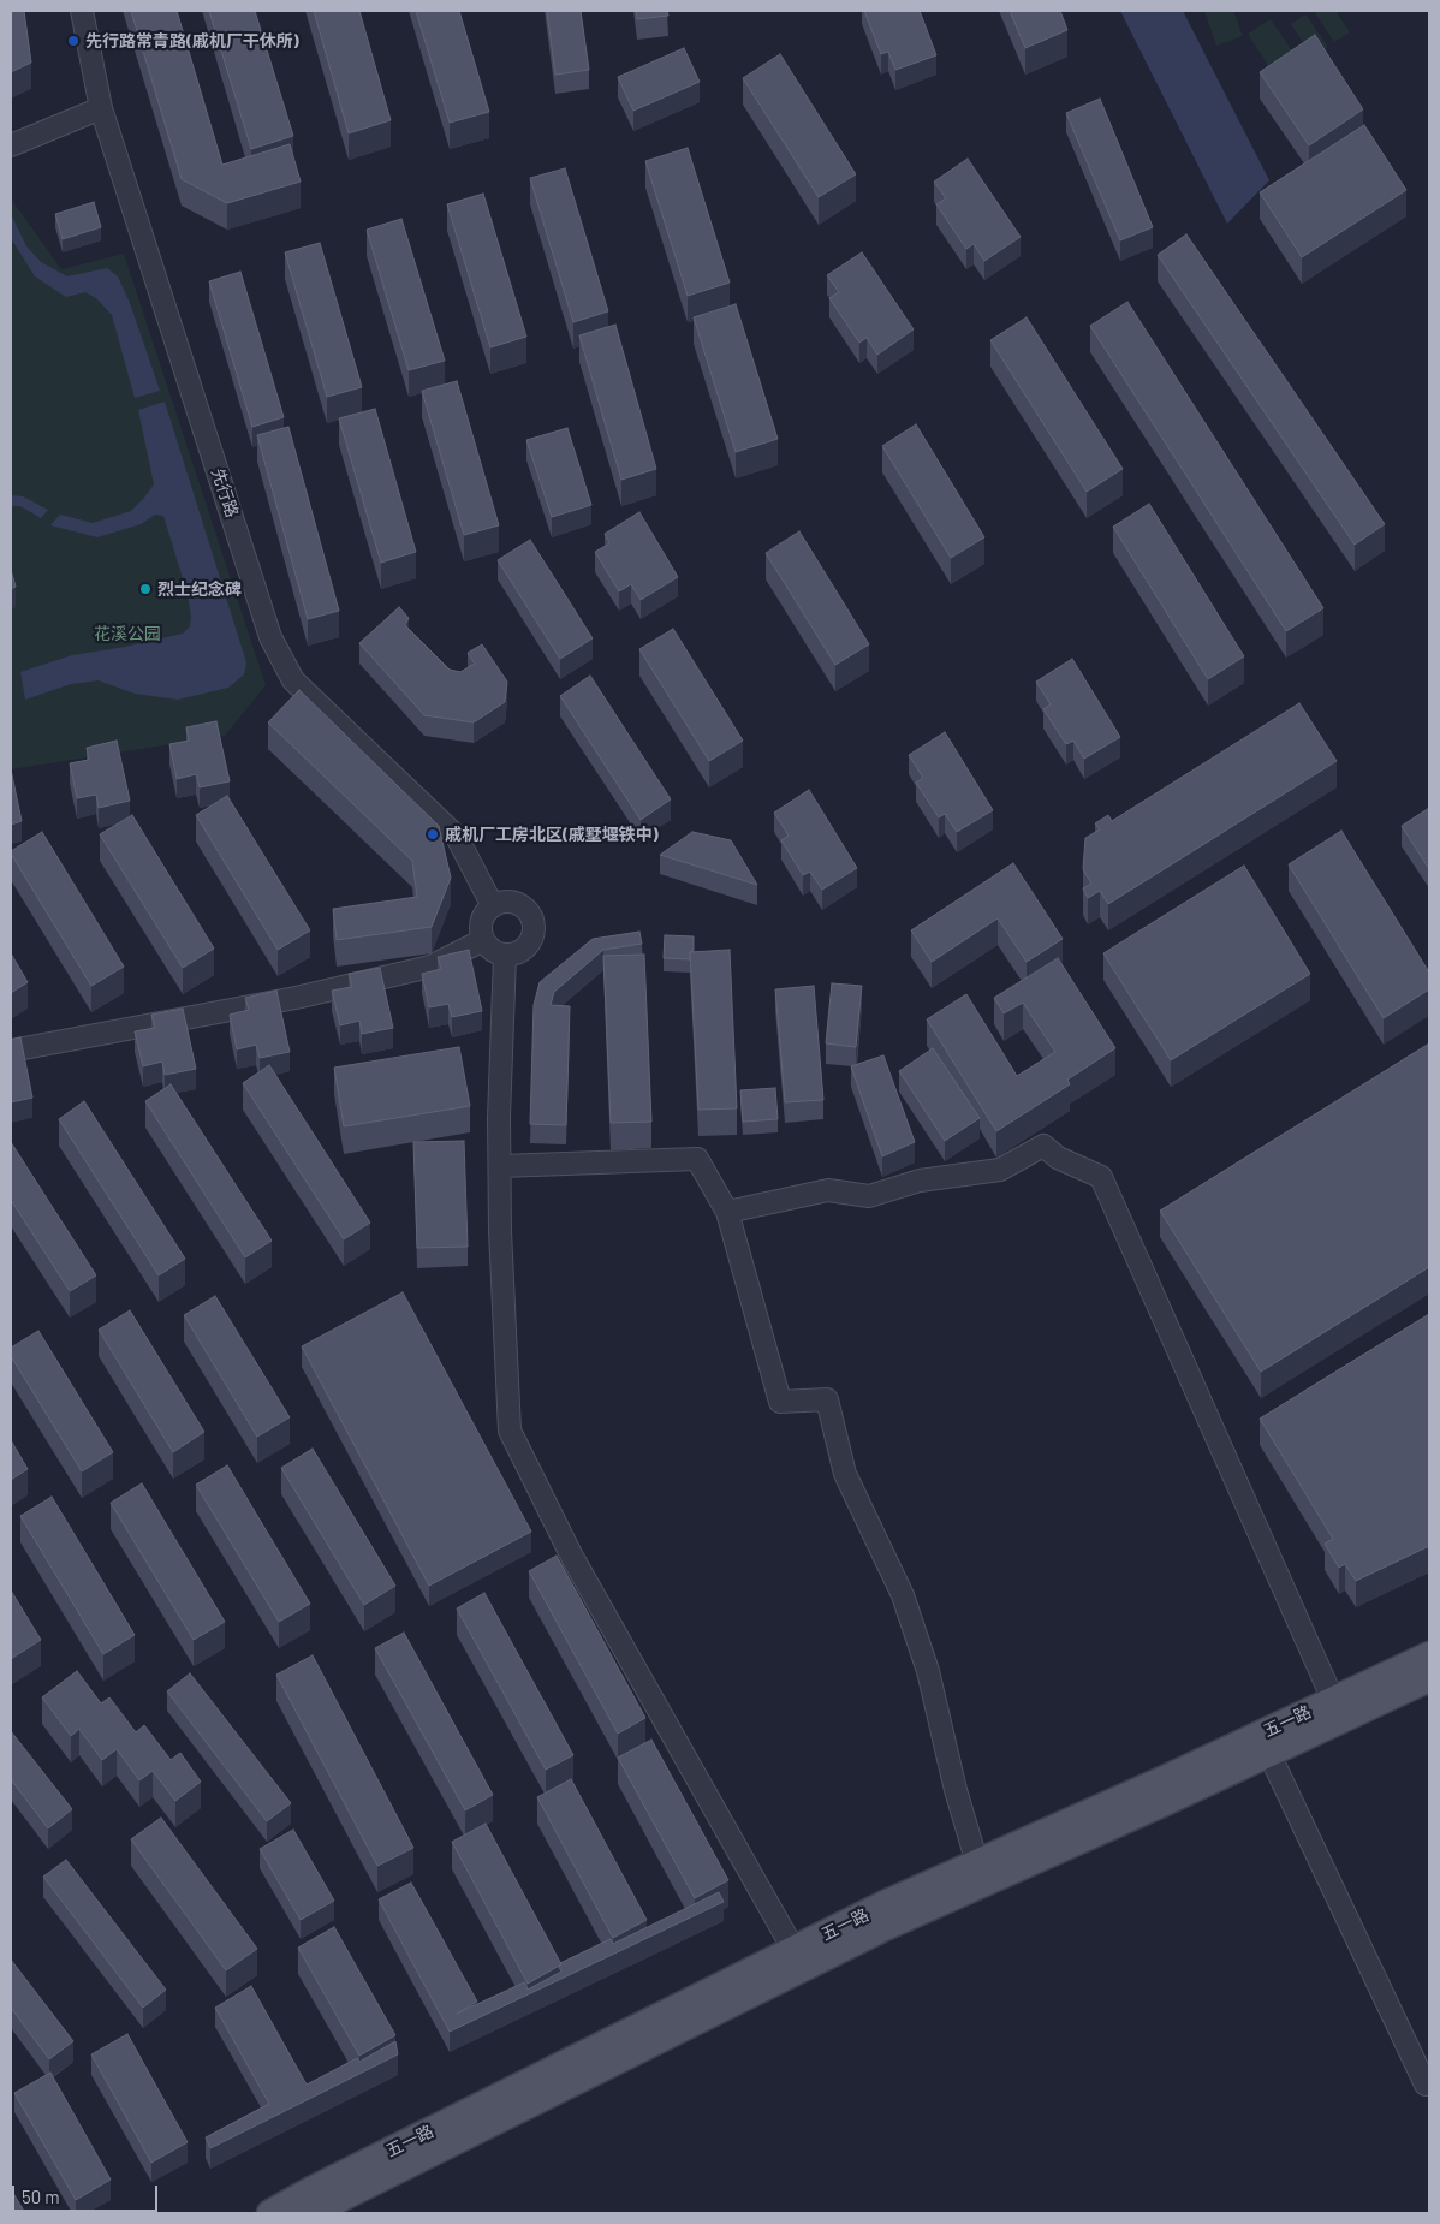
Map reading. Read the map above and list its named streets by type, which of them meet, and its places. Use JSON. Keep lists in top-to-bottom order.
{
  "streets": {
    "main road": ["五一路"],
    "street": ["先行路"]
  },
  "parks": ["花溪公园"],
  "places": ["先行路常青路(戚机厂干休所)", "烈士纪念碑", "戚机厂工房北区(戚墅堰铁中)"],
  "scale_bar": "50 m"
}
